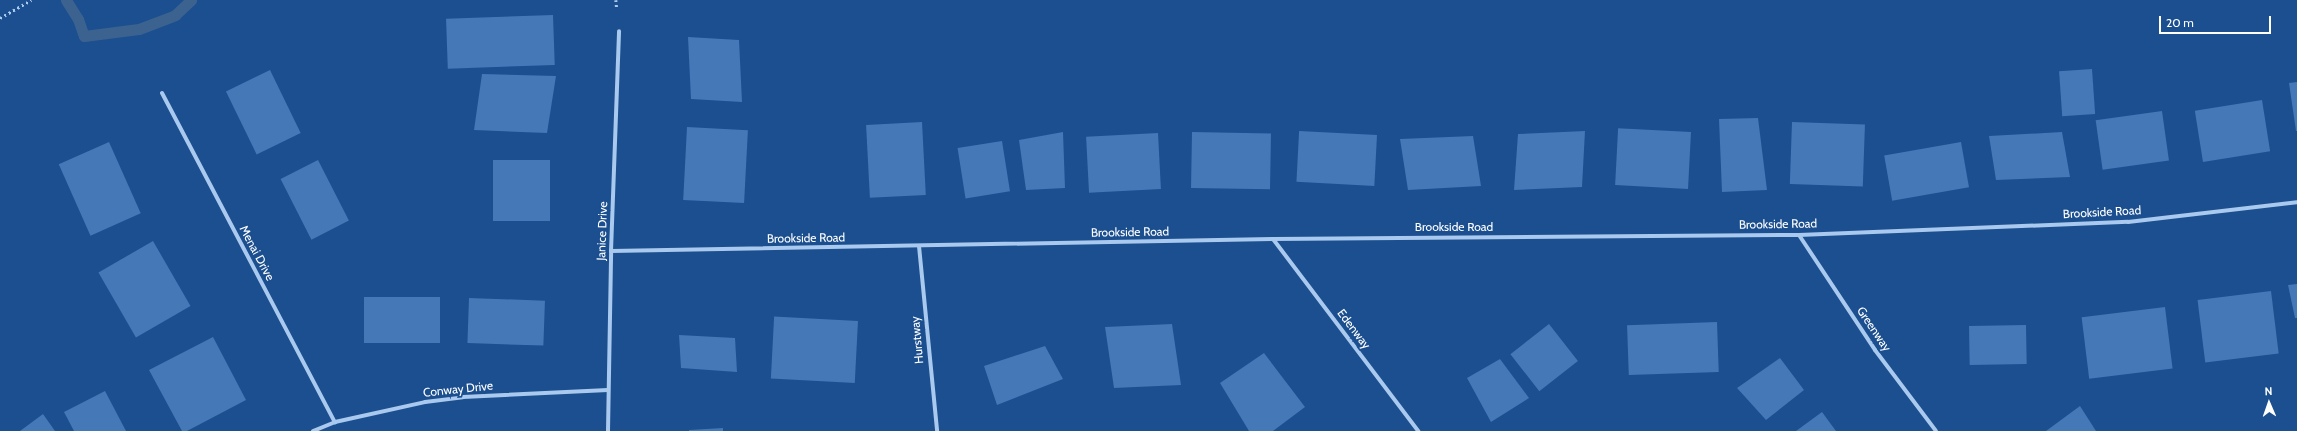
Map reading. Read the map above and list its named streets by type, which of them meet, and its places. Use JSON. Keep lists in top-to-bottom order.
{
  "streets": {
    "street": [
      "Brookside Road",
      "Janice Drive",
      "Menai Drive",
      "Edenway",
      "Greenway",
      "Hurstway",
      "Conway Drive"
    ]
  },
  "crossings": [
    ["Brookside Road", "Janice Drive"],
    ["Brookside Road", "Edenway"],
    ["Brookside Road", "Greenway"],
    ["Brookside Road", "Hurstway"],
    ["Janice Drive", "Conway Drive"],
    ["Menai Drive", "Conway Drive"]
  ],
  "scale_bar": "20 m",
  "north": "top"
}
